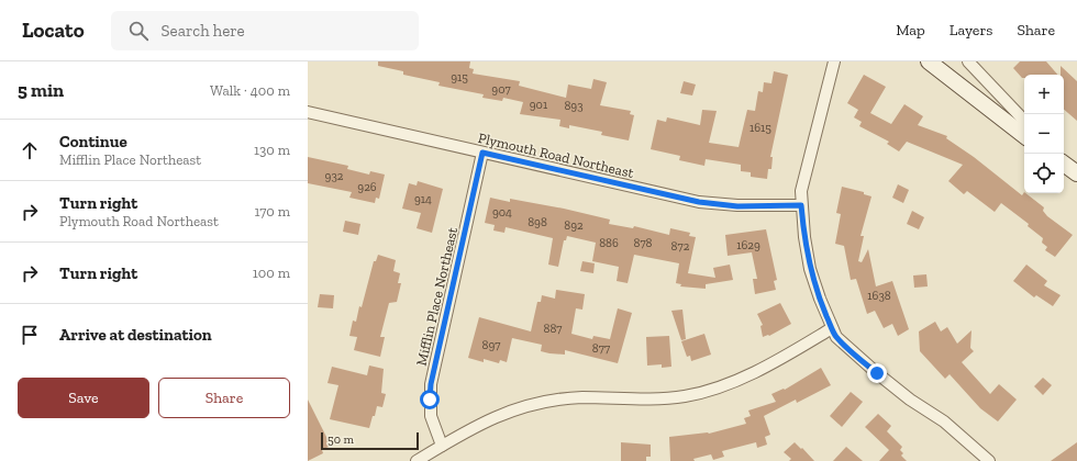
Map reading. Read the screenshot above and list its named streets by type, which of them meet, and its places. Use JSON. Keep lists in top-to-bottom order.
{
  "streets": {
    "street": ["Plymouth Road Northeast", "Mifflin Place Northeast"]
  },
  "crossings": [
    ["Plymouth Road Northeast", "Mifflin Place Northeast"]
  ],
  "house_numbers": [
    "915",
    "907",
    "901",
    "893",
    "1615",
    "932",
    "926",
    "914",
    "904",
    "898",
    "892",
    "886",
    "878",
    "1629",
    "872",
    "1638",
    "887",
    "897",
    "877"
  ],
  "scale_bar": "50 m",
  "page": {
    "header": "Locato",
    "search": "Search here",
    "nav": ["Map", "Layers", "Share"],
    "heading": ["5 min", "Walk · 400 m"],
    "map_buttons": ["+", "−"],
    "list": [
      ["Continue", "Mifflin Place Northeast", "130 m"],
      ["Turn right", "Plymouth Road Northeast", "170 m"],
      ["Turn right", "100 m"],
      "Arrive at destination"
    ],
    "buttons": ["Save", "Share"],
    "scale": "50 m"
  }
}
